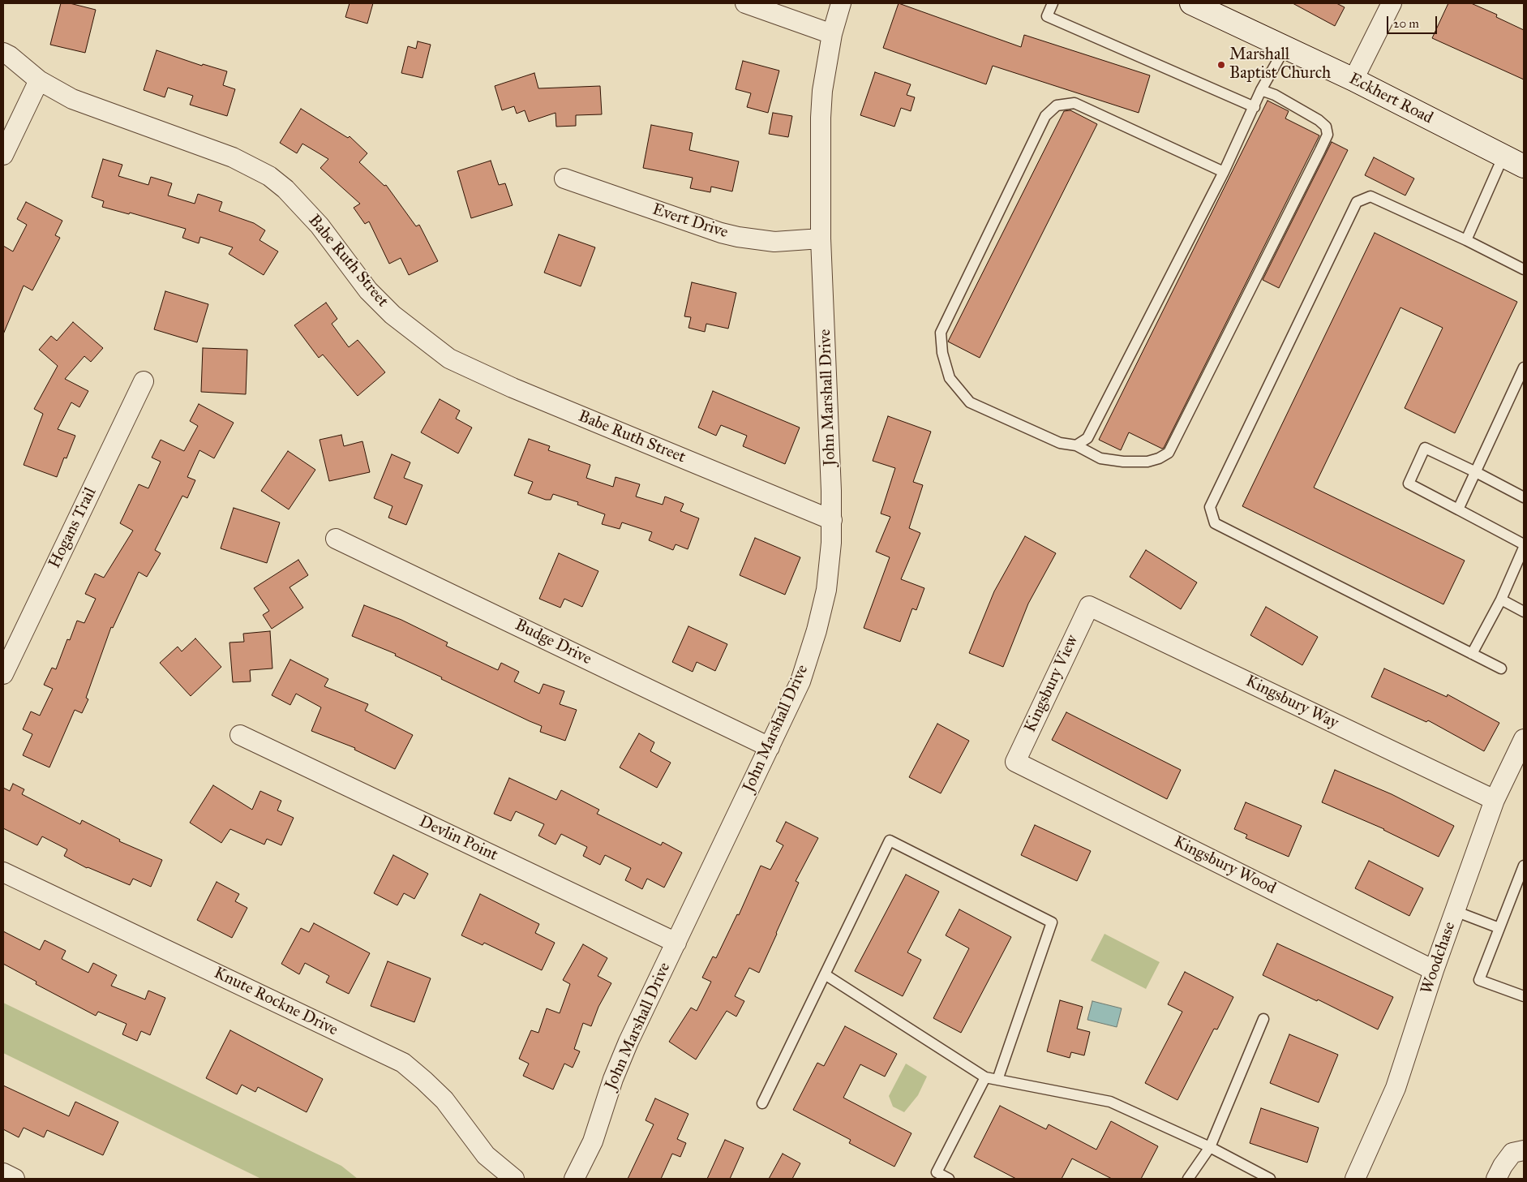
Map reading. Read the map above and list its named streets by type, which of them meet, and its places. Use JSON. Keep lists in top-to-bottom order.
{
  "streets": {
    "main road": ["Eckhert Road"],
    "street": [
      "Evert Drive",
      "Babe Ruth Street",
      "John Marshall Drive",
      "Hogans Trail",
      "Budge Drive",
      "Kingsbury View",
      "Kingsbury Way",
      "Devlin Point",
      "Kingsbury Wood",
      "Woodchase",
      "Knute Rockne Drive"
    ]
  },
  "crossings": [
    ["Evert Drive", "John Marshall Drive"],
    ["Babe Ruth Street", "John Marshall Drive"],
    ["John Marshall Drive", "Budge Drive"],
    ["John Marshall Drive", "Devlin Point"],
    ["Kingsbury View", "Kingsbury Way"],
    ["Kingsbury View", "Kingsbury Wood"],
    ["Kingsbury Way", "Woodchase"],
    ["Kingsbury Wood", "Woodchase"]
  ],
  "places": ["Marshall Baptist Church"],
  "scale_bar": "20 m"
}
